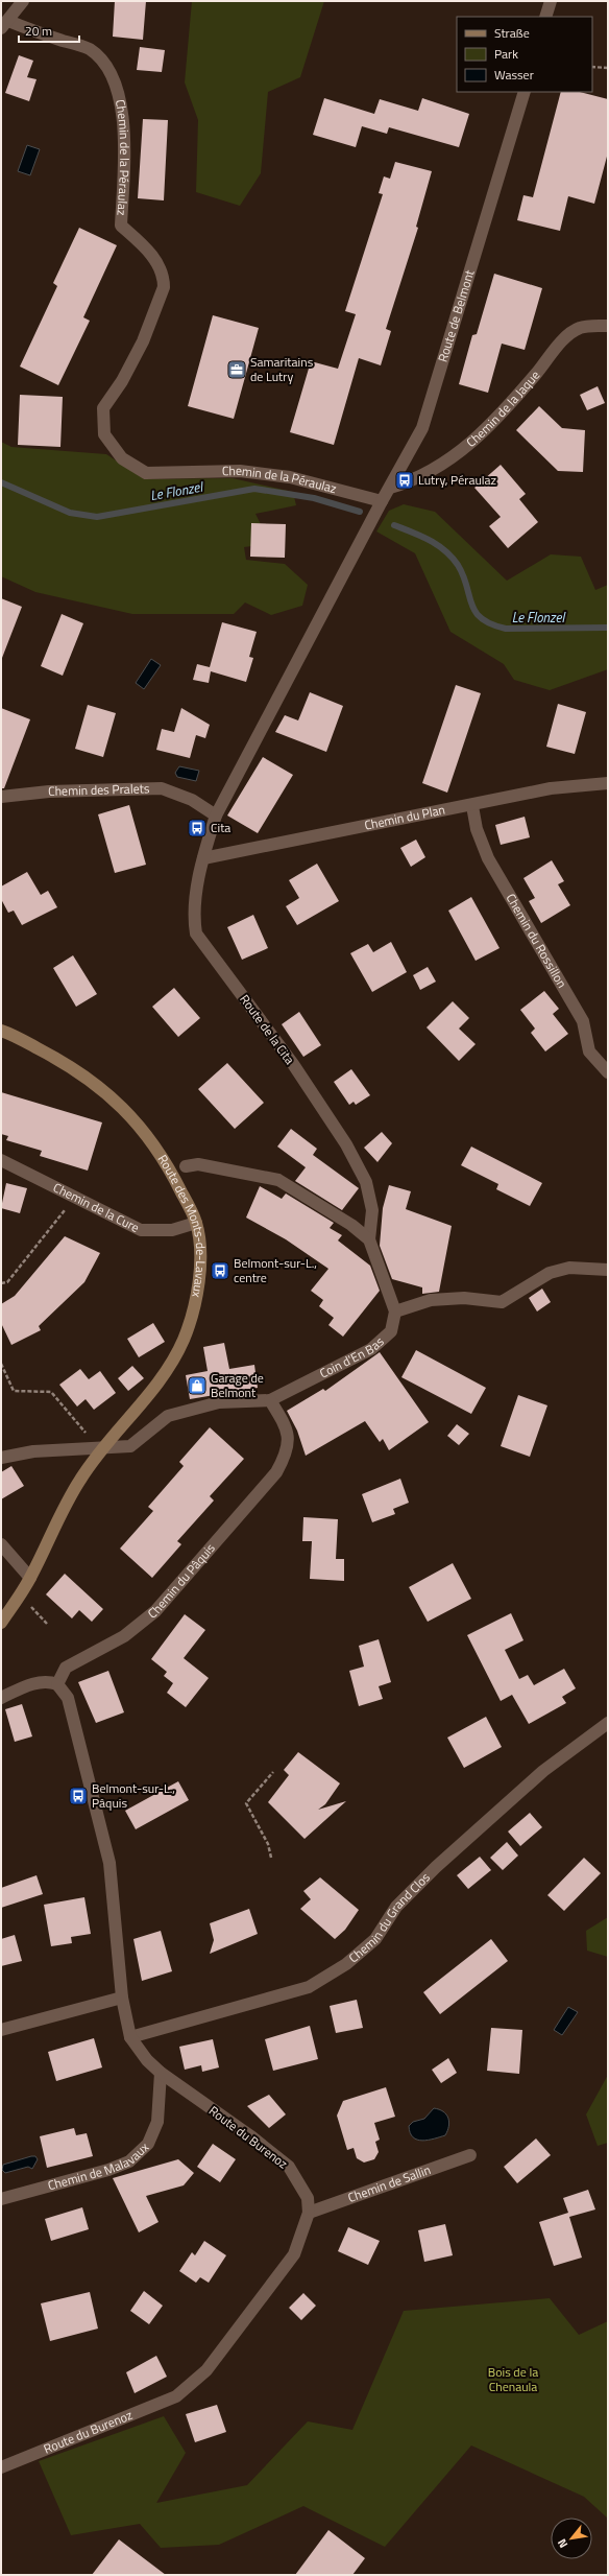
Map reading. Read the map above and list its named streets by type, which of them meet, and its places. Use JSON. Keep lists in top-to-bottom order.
{
  "streets": {
    "street": [
      "Chemin de la Péraulaz",
      "Route de Belmont",
      "Chemin de la Jaque",
      "Chemin des Pralets",
      "Chemin du Plan",
      "Chemin du Rossillon",
      "Route de la Cita",
      "Chemin de la Cure",
      "Route des Monts-de-Lavaux",
      "Coin d'En Bas",
      "Chemin du Pâquis",
      "Chemin du Grand Clos",
      "Route du Burenoz",
      "Chemin de Malavaux",
      "Chemin de Sallin"
    ]
  },
  "crossings": [
    ["Chemin de la Péraulaz", "Route de Belmont"],
    ["Route de Belmont", "Chemin de la Jaque"],
    ["Route de Belmont", "Chemin des Pralets"],
    ["Route de Belmont", "Route de la Cita"],
    ["Chemin des Pralets", "Route de la Cita"],
    ["Chemin du Plan", "Chemin du Rossillon"],
    ["Chemin du Plan", "Route de la Cita"],
    ["Chemin de la Cure", "Route des Monts-de-Lavaux"],
    ["Route des Monts-de-Lavaux", "Coin d'En Bas"],
    ["Coin d'En Bas", "Chemin du Pâquis"],
    ["Chemin du Pâquis", "Route du Burenoz"],
    ["Chemin du Grand Clos", "Route du Burenoz"],
    ["Route du Burenoz", "Chemin de Malavaux"],
    ["Route du Burenoz", "Chemin de Sallin"]
  ],
  "water": ["Le Flonzel"],
  "parks": ["Bois de la Chenaula"],
  "places": {
    "office": ["Samaritains de Lutry"],
    "bus stop": [
      "Lutry, Péraulaz",
      "Cita",
      "Belmont-sur-L., centre",
      "Belmont-sur-L., Pâquis"
    ],
    "shop": ["Garage de Belmont"]
  },
  "legend": ["Straße", "Park", "Wasser"],
  "scale_bar": "20 m",
  "north": "bottom left"
}
